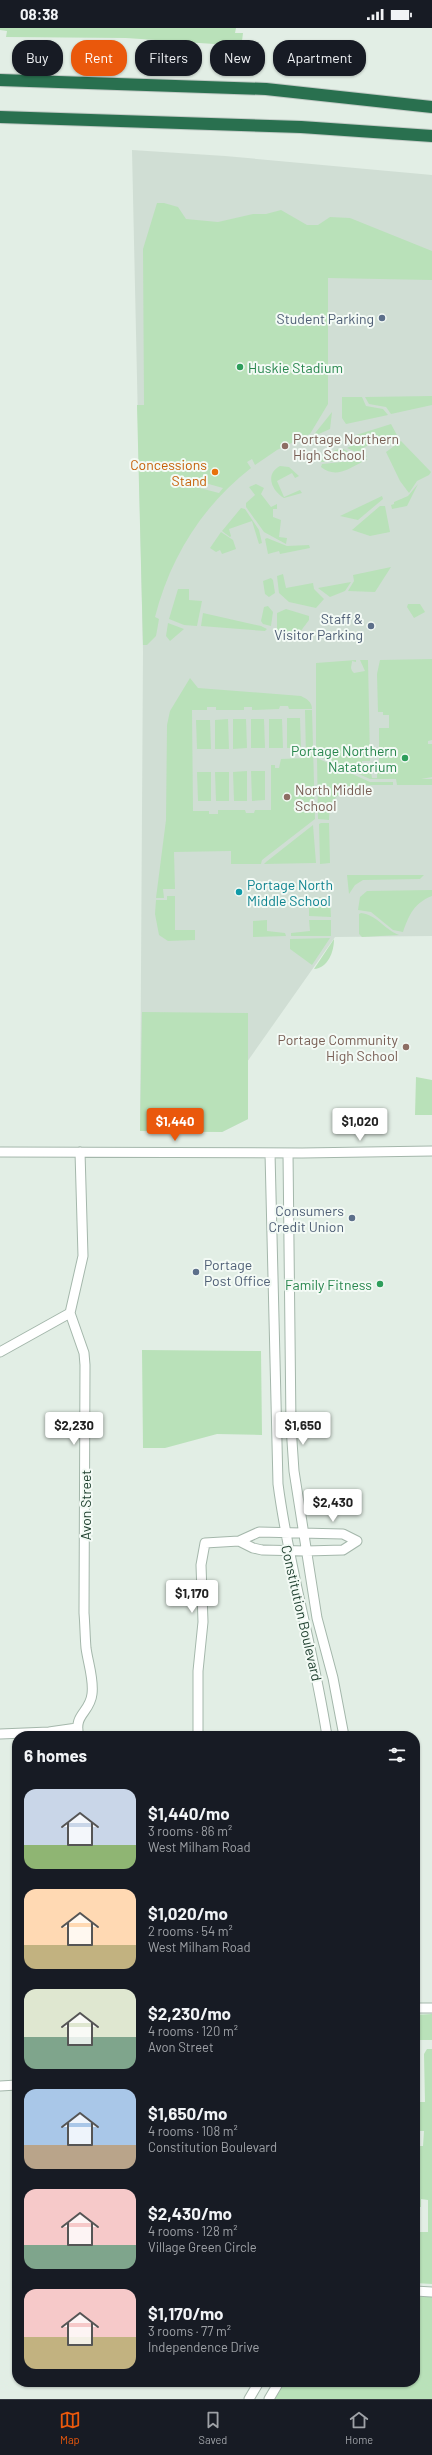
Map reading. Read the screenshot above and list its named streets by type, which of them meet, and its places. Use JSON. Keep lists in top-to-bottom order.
{
  "streets": {
    "street": ["Avon Street", "Constitution Boulevard"]
  },
  "places": [
    "Student Parking",
    "Huskie Stadium",
    "Portage Northern High School",
    "Concessions Stand",
    "Staff & Visitor Parking",
    "Portage Northern Natatorium",
    "North Middle School",
    "Portage North Middle School",
    "Portage Community High School",
    "Consumers Credit Union",
    "Portage Post Office",
    "Family Fitness"
  ],
  "page": {
    "status": "08:38",
    "chip": [
      "Buy",
      "Rent",
      "Filters",
      "New",
      "Apartment"
    ],
    "price": [
      "$1,440",
      "$1,020",
      "$2,230",
      "$1,650",
      "$2,430",
      "$1,170"
    ],
    "heading": "6 homes",
    "list": [
      {
        "name": "$1,440/mo",
        "note": "3 rooms · 86 m² · West Milham Road"
      },
      {
        "name": "$1,020/mo",
        "note": "2 rooms · 54 m² · West Milham Road"
      },
      {
        "name": "$2,230/mo",
        "note": "4 rooms · 120 m² · Avon Street"
      },
      {
        "name": "$1,650/mo",
        "note": "4 rooms · 108 m² · Constitution Boulevard"
      },
      {
        "name": "$2,430/mo",
        "note": "4 rooms · 128 m² · Village Green Circle"
      },
      {
        "name": "$1,170/mo",
        "note": "3 rooms · 77 m² · Independence Drive"
      }
    ],
    "tabs": ["Map", "Saved", "Home"]
  }
}
